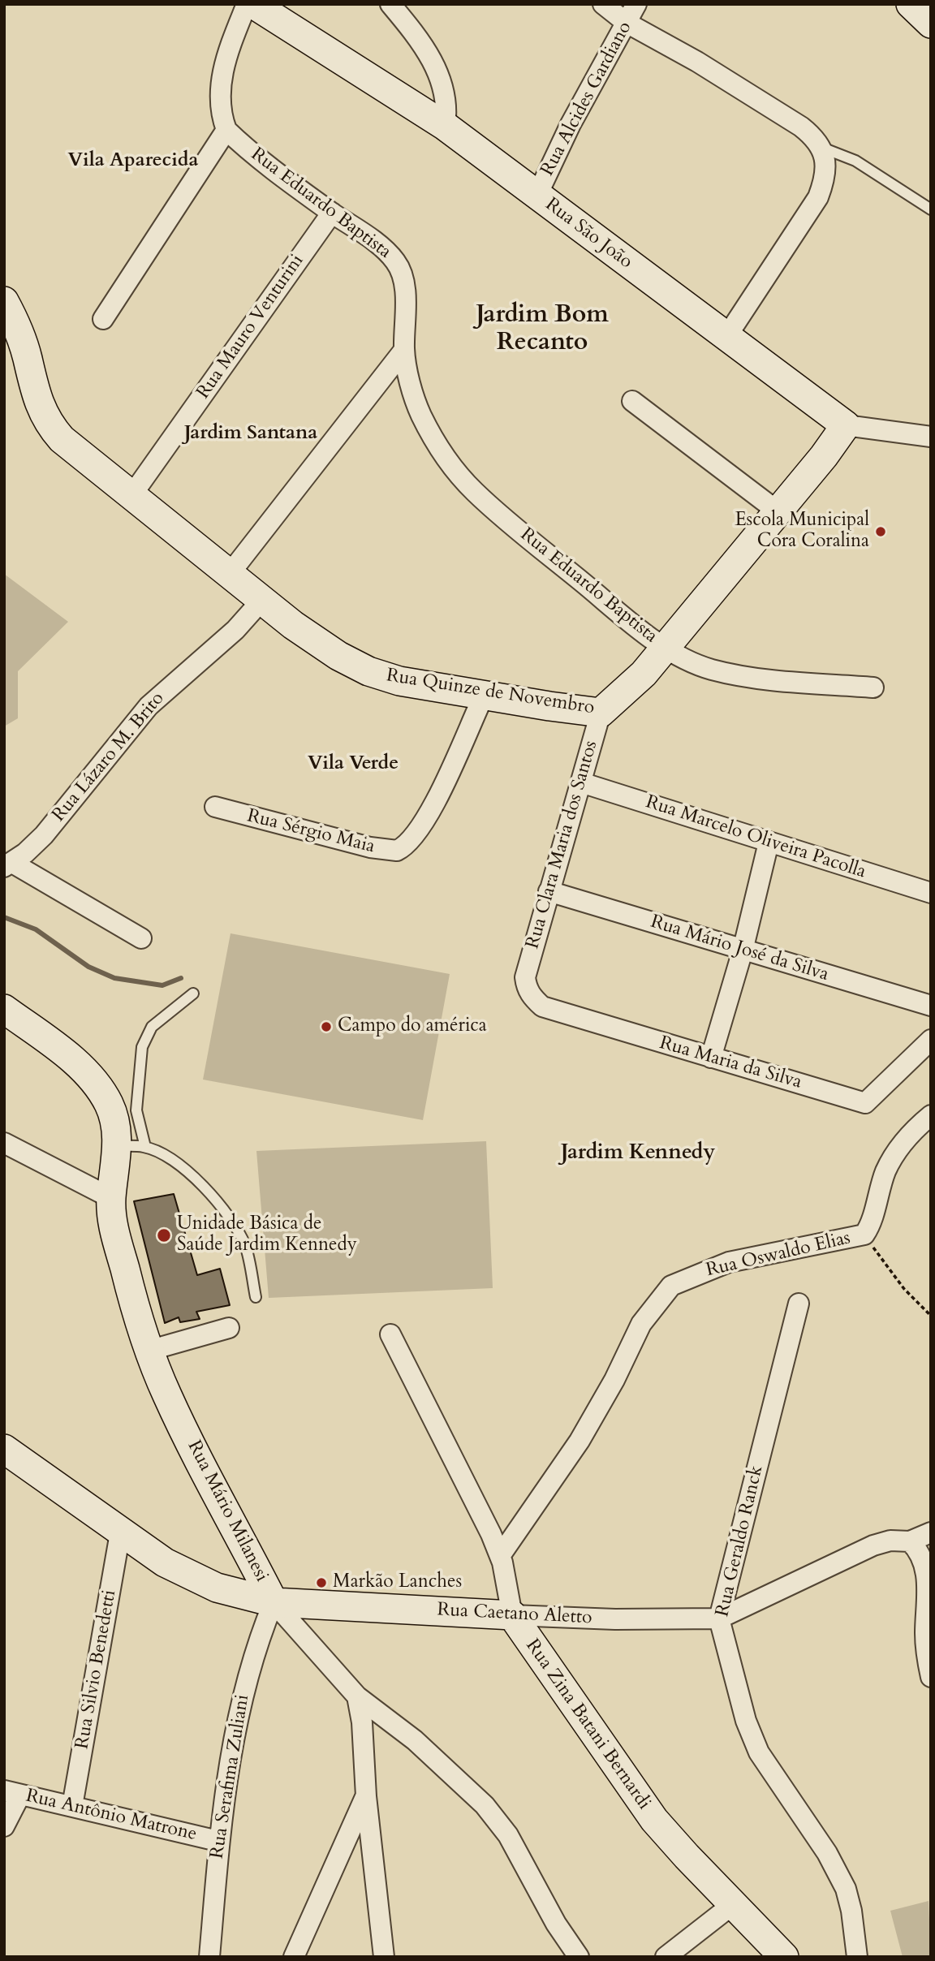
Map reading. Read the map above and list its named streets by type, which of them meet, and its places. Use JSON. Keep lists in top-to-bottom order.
{
  "streets": {
    "street": [
      "Rua Alcides Gardiano",
      "Rua Eduardo Baptista",
      "Rua São João",
      "Rua Mauro Venturini",
      "Rua Quinze de Novembro",
      "Rua Lázaro M. Brito",
      "Rua Sérgio Maia",
      "Rua Marcelo Oliveira Pacolla",
      "Rua Clara Maria dos Santos",
      "Rua Mário José da Silva",
      "Rua Maria da Silva",
      "Rua Oswaldo Elias",
      "Rua Mário Milanesi",
      "Rua Geraldo Ranck",
      "Rua Caetano Aletto",
      "Rua Silvio Benedetti",
      "Rua Zina Batani Bernardi",
      "Rua Serafima Zuliani",
      "Rua Antônio Matrone"
    ]
  },
  "crossings": [
    ["Rua Alcides Gardiano", "Rua São João"],
    ["Rua Eduardo Baptista", "Rua Mauro Venturini"],
    ["Rua Eduardo Baptista", "Rua Quinze de Novembro"],
    ["Rua São João", "Rua Quinze de Novembro"],
    ["Rua Mauro Venturini", "Rua Quinze de Novembro"],
    ["Rua Quinze de Novembro", "Rua Lázaro M. Brito"],
    ["Rua Quinze de Novembro", "Rua Sérgio Maia"],
    ["Rua Quinze de Novembro", "Rua Clara Maria dos Santos"],
    ["Rua Marcelo Oliveira Pacolla", "Rua Clara Maria dos Santos"],
    ["Rua Clara Maria dos Santos", "Rua Mário José da Silva"],
    ["Rua Clara Maria dos Santos", "Rua Maria da Silva"],
    ["Rua Oswaldo Elias", "Rua Zina Batani Bernardi"],
    ["Rua Mário Milanesi", "Rua Caetano Aletto"],
    ["Rua Mário Milanesi", "Rua Serafima Zuliani"],
    ["Rua Geraldo Ranck", "Rua Caetano Aletto"],
    ["Rua Caetano Aletto", "Rua Silvio Benedetti"],
    ["Rua Caetano Aletto", "Rua Zina Batani Bernardi"],
    ["Rua Caetano Aletto", "Rua Serafima Zuliani"],
    ["Rua Silvio Benedetti", "Rua Antônio Matrone"],
    ["Rua Serafima Zuliani", "Rua Antônio Matrone"]
  ],
  "districts": [
    "Vila Aparecida",
    "Jardim Bom Recanto",
    "Jardim Santana",
    "Vila Verde",
    "Jardim Kennedy"
  ],
  "places": [
    "Escola Municipal Cora Coralina",
    "Campo do américa",
    "Unidade Básica de Saúde Jardim Kennedy",
    "Markão Lanches"
  ]
}
